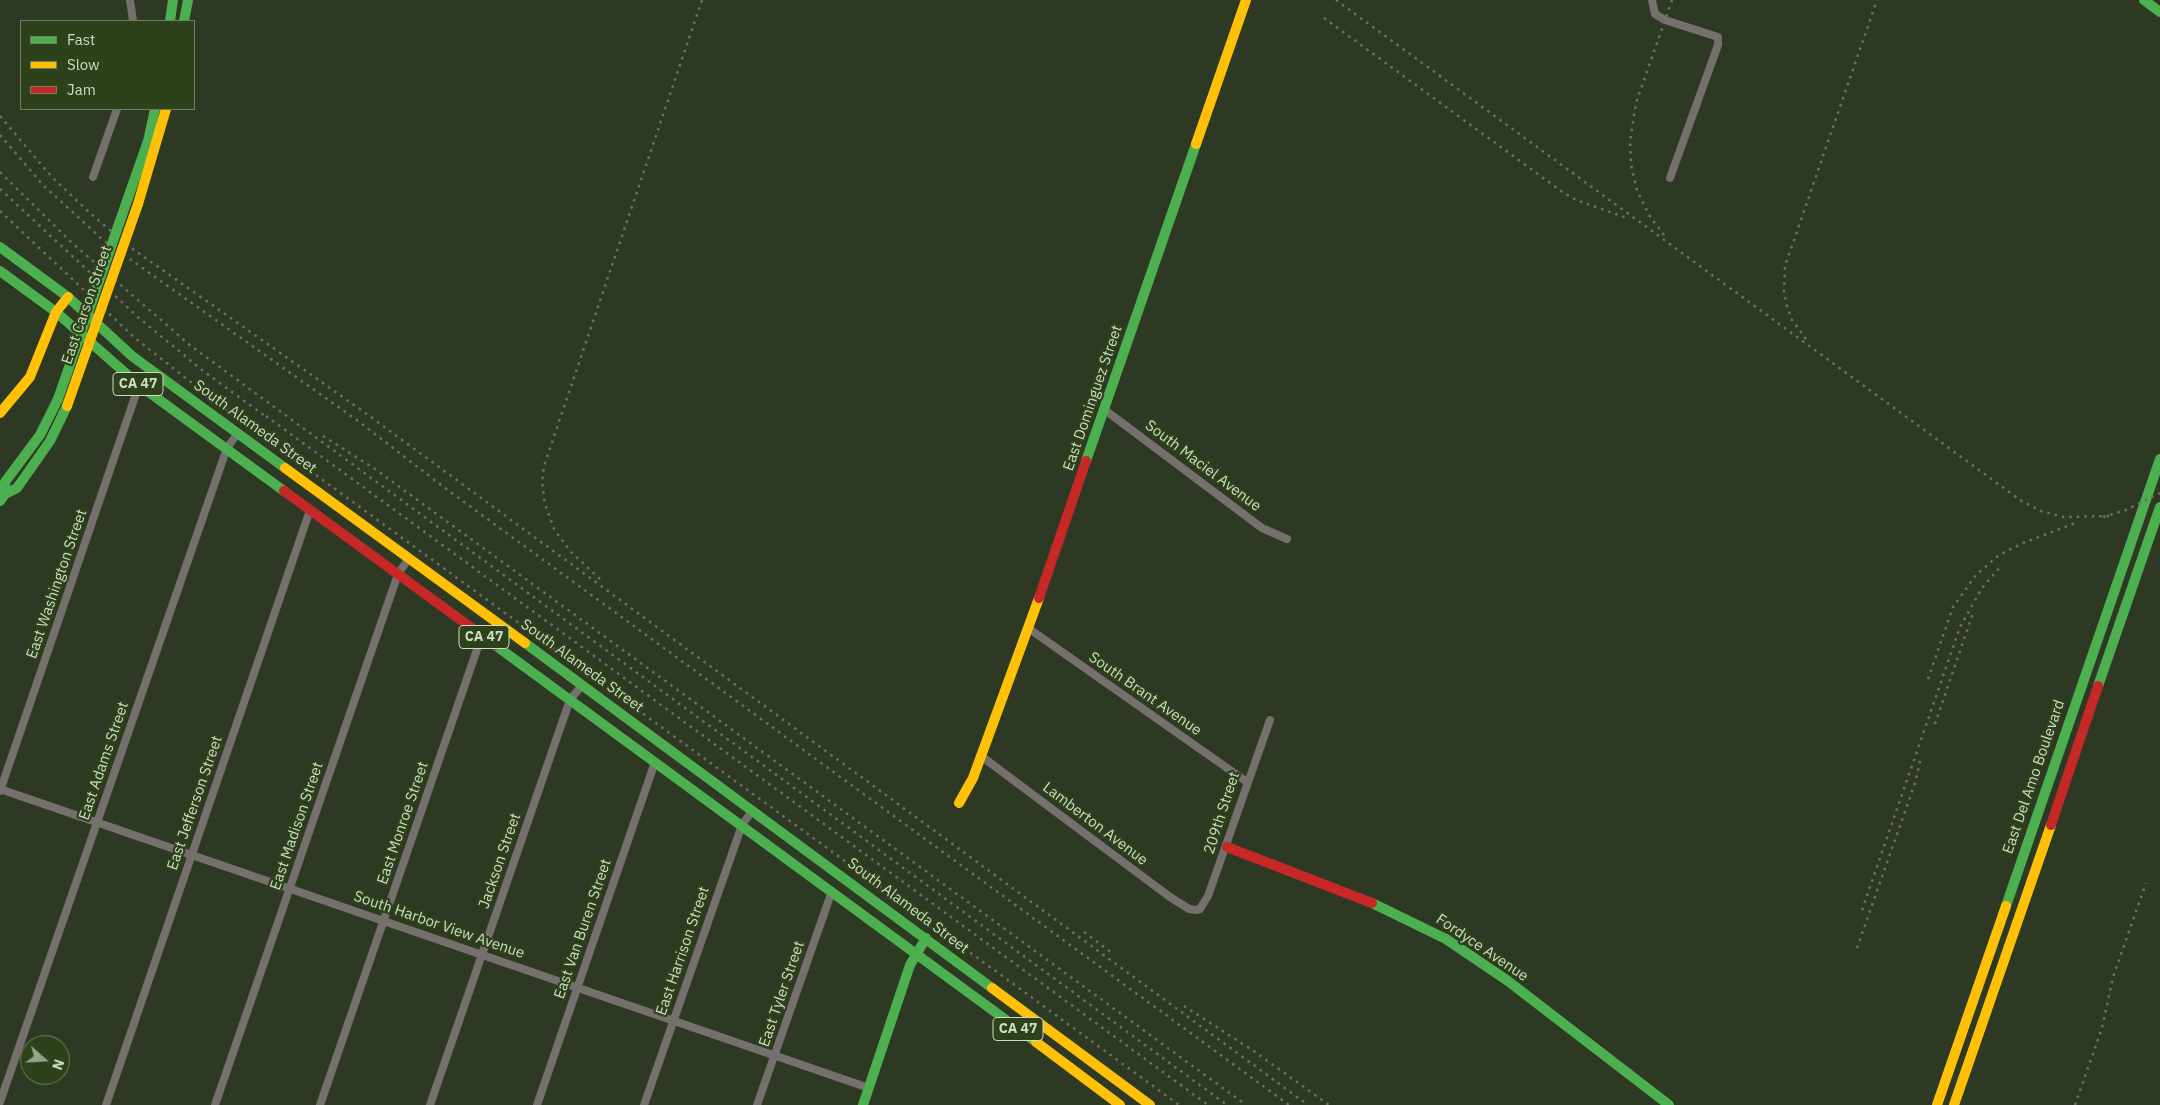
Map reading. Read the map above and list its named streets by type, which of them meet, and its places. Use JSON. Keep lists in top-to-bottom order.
{
  "streets": {
    "main road": [
      "East Carson Street",
      "CA 47",
      "East Dominguez Street",
      "South Alameda Street",
      "East Del Amo Boulevard",
      "Fordyce Avenue"
    ],
    "street": [
      "South Maciel Avenue",
      "East Washington Street",
      "South Brant Avenue",
      "East Adams Street",
      "East Jefferson Street",
      "209th Street",
      "East Monroe Street",
      "Lamberton Avenue",
      "East Madison Street",
      "Jackson Street",
      "South Harbor View Avenue",
      "East Van Buren Street",
      "East Harrison Street",
      "East Tyler Street"
    ]
  },
  "crossings": [
    ["CA 47", "East Washington Street"],
    ["CA 47", "East Adams Street"],
    ["CA 47", "East Jefferson Street"],
    ["CA 47", "East Monroe Street"],
    ["CA 47", "East Madison Street"],
    ["CA 47", "Jackson Street"],
    ["CA 47", "East Van Buren Street"],
    ["CA 47", "East Harrison Street"],
    ["CA 47", "East Tyler Street"],
    ["East Dominguez Street", "South Maciel Avenue"],
    ["East Dominguez Street", "South Brant Avenue"],
    ["East Dominguez Street", "Lamberton Avenue"],
    ["South Alameda Street", "East Adams Street"],
    ["South Alameda Street", "East Madison Street"],
    ["South Alameda Street", "Jackson Street"],
    ["South Alameda Street", "East Harrison Street"],
    ["East Washington Street", "South Harbor View Avenue"],
    ["South Brant Avenue", "209th Street"],
    ["East Adams Street", "South Harbor View Avenue"],
    ["East Jefferson Street", "South Harbor View Avenue"],
    ["209th Street", "Lamberton Avenue"],
    ["209th Street", "Fordyce Avenue"],
    ["East Monroe Street", "South Harbor View Avenue"],
    ["East Madison Street", "South Harbor View Avenue"],
    ["Jackson Street", "South Harbor View Avenue"],
    ["South Harbor View Avenue", "East Van Buren Street"],
    ["South Harbor View Avenue", "East Harrison Street"],
    ["South Harbor View Avenue", "East Tyler Street"]
  ],
  "legend": ["Fast", "Slow", "Jam"],
  "north": "right"
}
